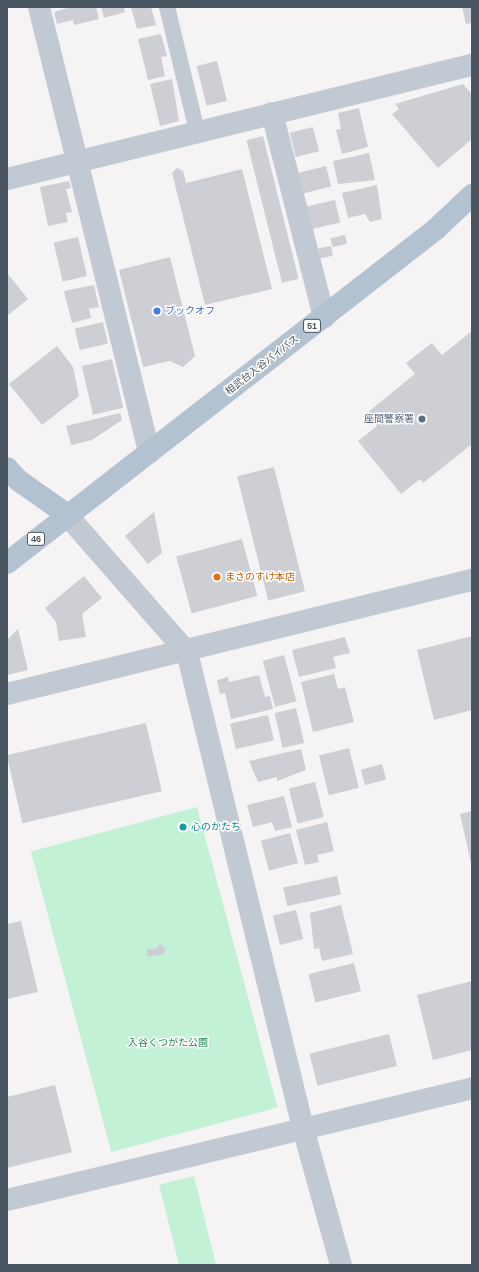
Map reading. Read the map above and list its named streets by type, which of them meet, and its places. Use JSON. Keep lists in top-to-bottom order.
{
  "streets": {
    "main road": ["51", "相武台入谷バイパス", "46"]
  },
  "crossings": [
    ["相武台入谷バイパス", "46"]
  ],
  "parks": ["入谷くつがた公園"],
  "places": [
    "ブックオフ",
    "座間警察署",
    "まさのすけ本店",
    "心のかたち"
  ]
}
